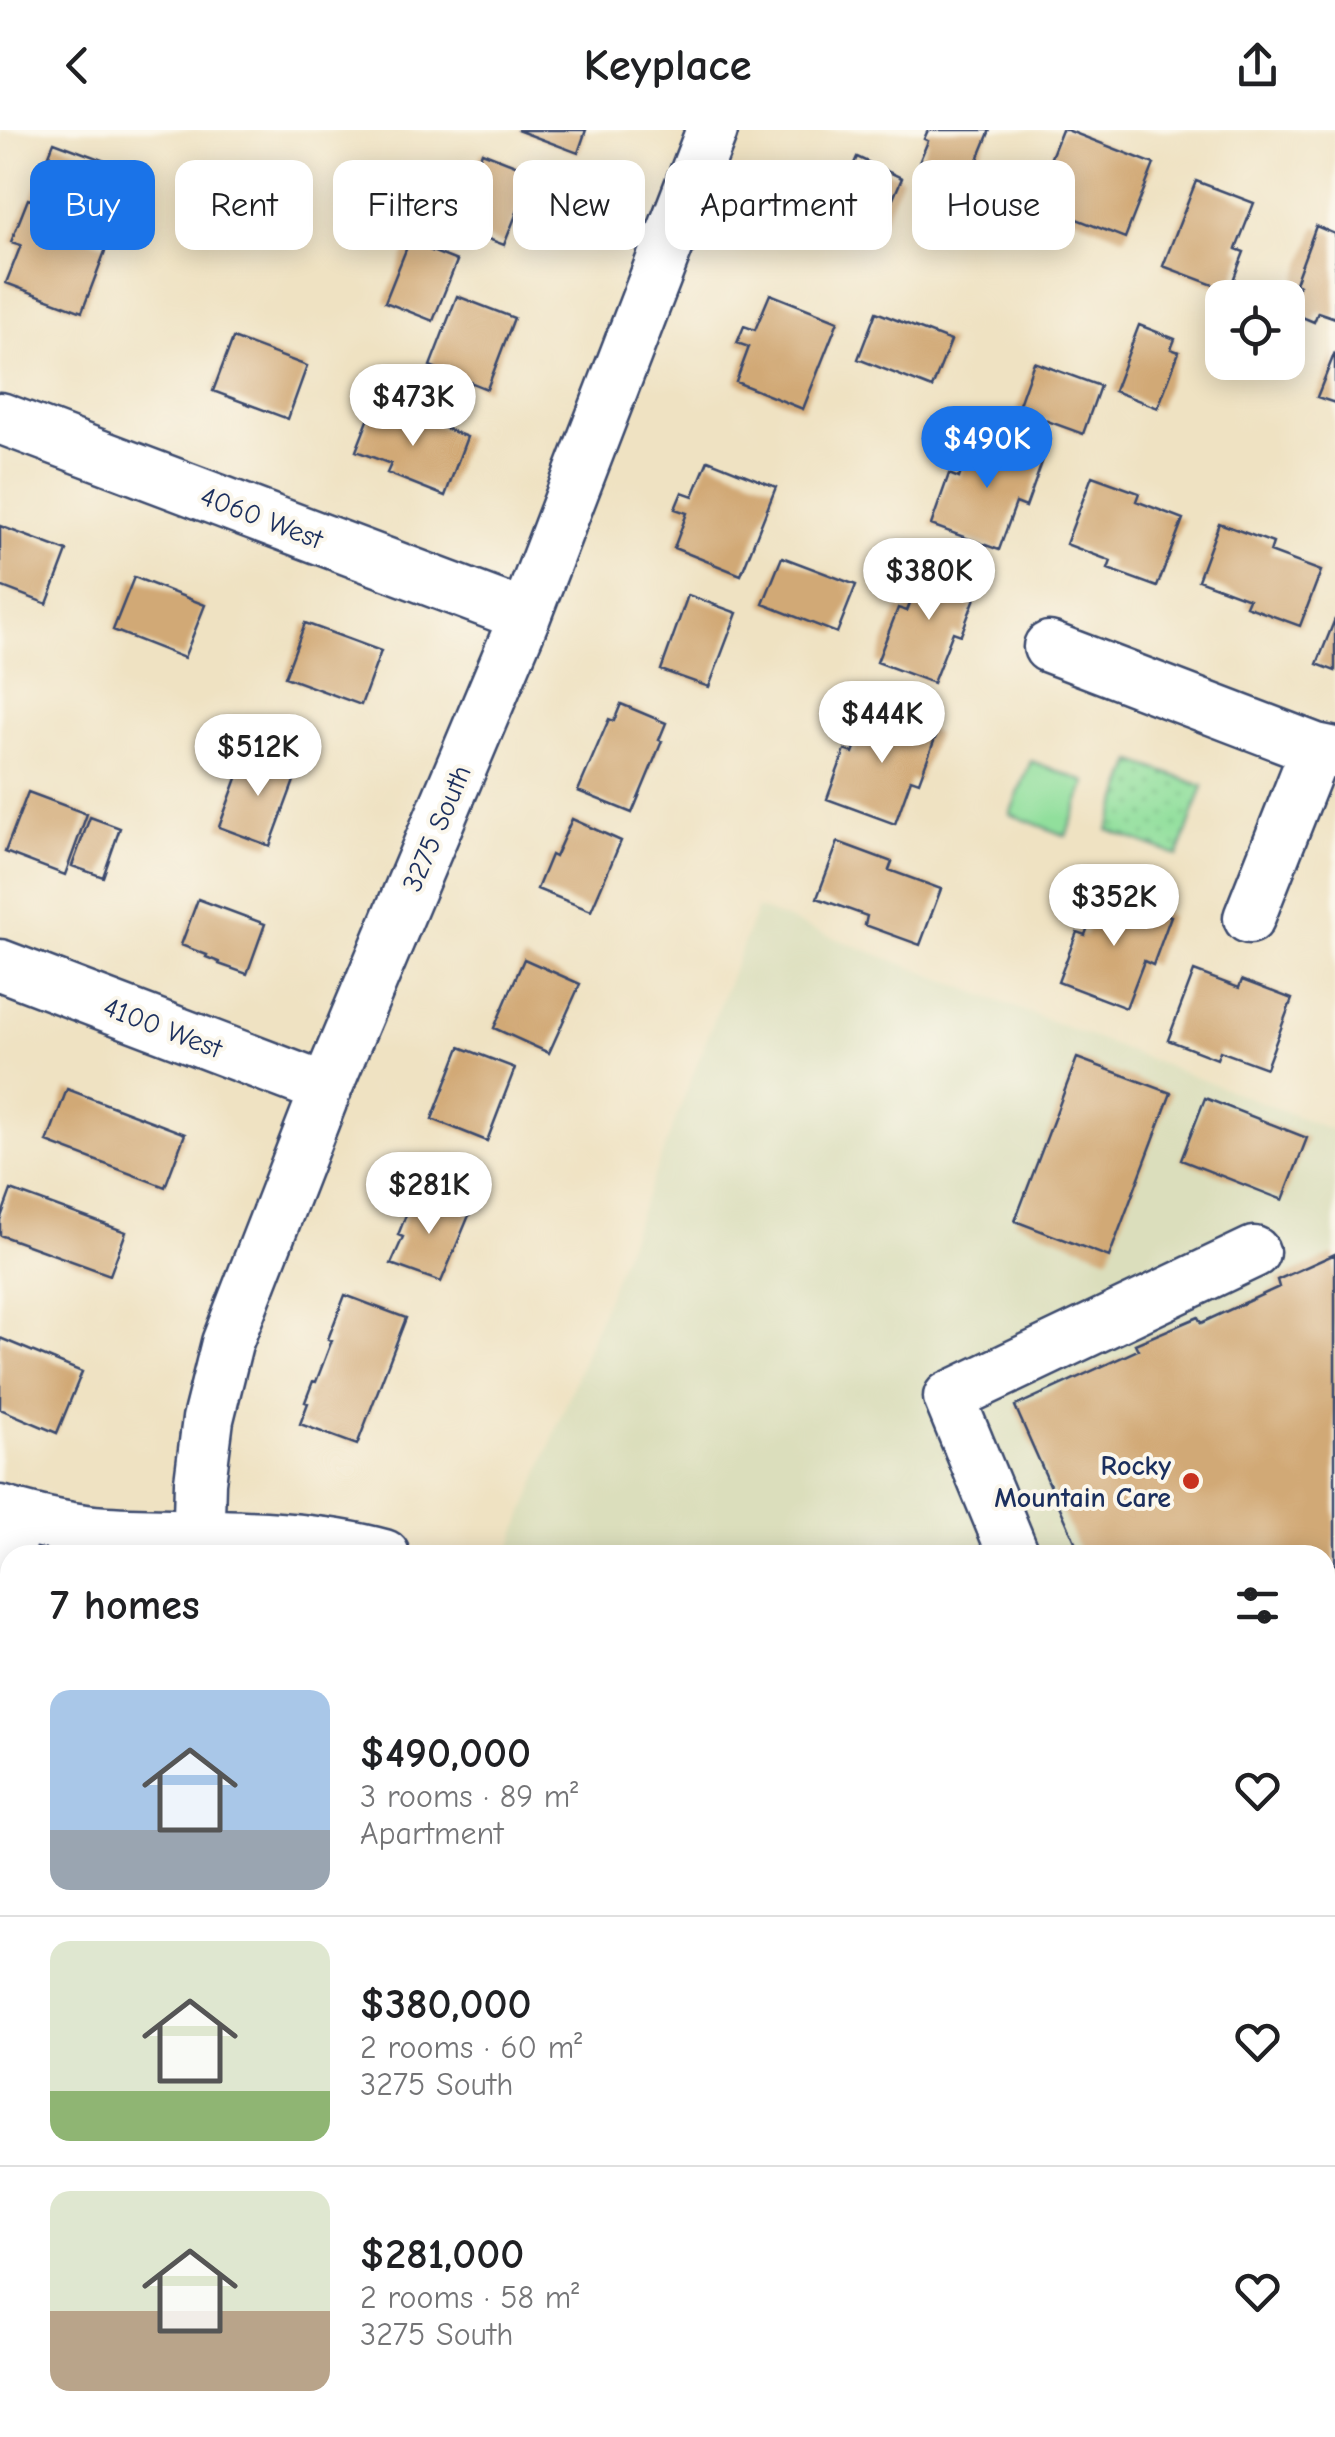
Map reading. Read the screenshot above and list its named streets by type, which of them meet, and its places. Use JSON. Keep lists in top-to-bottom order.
{
  "streets": {
    "street": ["4060 West", "3275 South", "4100 West"]
  },
  "crossings": [
    ["4060 West", "3275 South"],
    ["3275 South", "4100 West"]
  ],
  "places": ["Rocky Mountain Care"],
  "page": {
    "header": "Keyplace",
    "chip": [
      "Buy",
      "Rent",
      "Filters",
      "New",
      "Apartment",
      "House"
    ],
    "price": [
      "$473K",
      "$490K",
      "$380K",
      "$444K",
      "$512K",
      "$352K",
      "$281K"
    ],
    "heading": "7 homes",
    "list": [
      {
        "name": "$490,000",
        "note": "3 rooms · 89 m² · Apartment"
      },
      {
        "name": "$380,000",
        "note": "2 rooms · 60 m² · 3275 South"
      },
      {
        "name": "$281,000",
        "note": "2 rooms · 58 m² · 3275 South"
      }
    ]
  }
}
